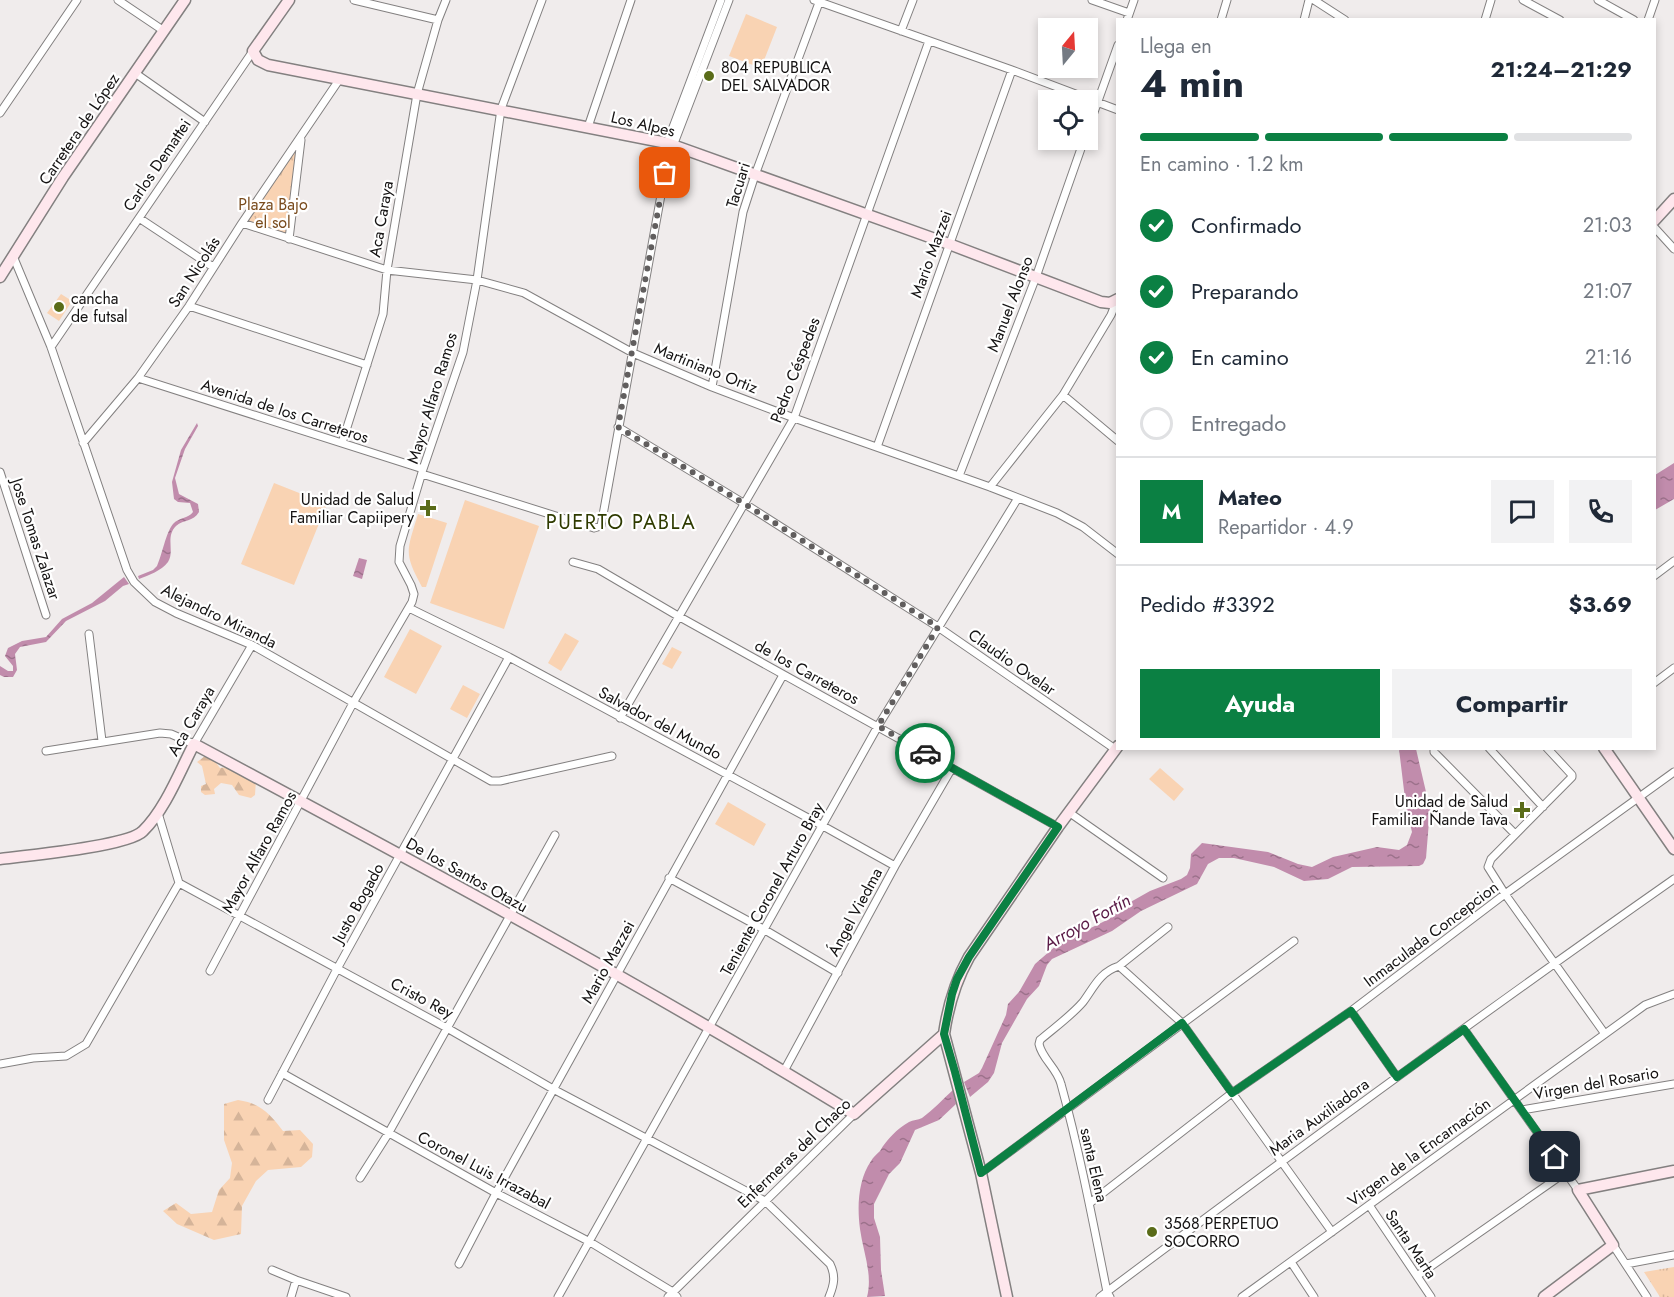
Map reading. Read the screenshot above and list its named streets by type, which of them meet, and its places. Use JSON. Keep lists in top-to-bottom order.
{
  "streets": {
    "street": [
      "Los Alpes",
      "Carretera de López",
      "Carlos Demattei",
      "Tacuari",
      "Aca Caraya",
      "Mario Mazzei",
      "San Nicolás",
      "Manuel Alonso",
      "Martiniano Ortiz",
      "Pedro Céspedes",
      "Mayor Alfaro Ramos",
      "Avenida de los Carreteros",
      "Jose Tomas Zalazar",
      "Alejandro Miranda",
      "Claudio Ovelar",
      "de los Carreteros",
      "Salvador del Mundo",
      "De los Santos Otazu",
      "Teniente Coronel Arturo Bray",
      "Justo Bogado",
      "Ángel Viedma",
      "Inmaculada Concepcion",
      "Cristo Rey",
      "Virgen del Rosario",
      "Maria Auxiliadora",
      "Virgen de la Encarnación",
      "Enfermeras del Chaco",
      "santa Elena",
      "Coronel Luis Irrazabal",
      "Santa Marta"
    ]
  },
  "crossings": [
    ["Los Alpes", "Carlos Demattei"],
    ["Los Alpes", "Tacuari"],
    ["Los Alpes", "Aca Caraya"],
    ["Los Alpes", "Mario Mazzei"],
    ["Los Alpes", "San Nicolás"],
    ["Los Alpes", "Manuel Alonso"],
    ["Los Alpes", "Pedro Céspedes"],
    ["Los Alpes", "Mayor Alfaro Ramos"],
    ["Carretera de López", "Alejandro Miranda"],
    ["Carlos Demattei", "Alejandro Miranda"],
    ["Tacuari", "Martiniano Ortiz"],
    ["Aca Caraya", "Martiniano Ortiz"],
    ["Aca Caraya", "Avenida de los Carreteros"],
    ["Aca Caraya", "Alejandro Miranda"],
    ["Aca Caraya", "De los Santos Otazu"],
    ["Mario Mazzei", "Martiniano Ortiz"],
    ["Mario Mazzei", "de los Carreteros"],
    ["Mario Mazzei", "Salvador del Mundo"],
    ["Mario Mazzei", "De los Santos Otazu"],
    ["Mario Mazzei", "Cristo Rey"],
    ["Mario Mazzei", "Coronel Luis Irrazabal"],
    ["San Nicolás", "Martiniano Ortiz"],
    ["San Nicolás", "Avenida de los Carreteros"],
    ["San Nicolás", "Alejandro Miranda"],
    ["Manuel Alonso", "Martiniano Ortiz"],
    ["Martiniano Ortiz", "Pedro Céspedes"],
    ["Martiniano Ortiz", "Mayor Alfaro Ramos"],
    ["Martiniano Ortiz", "Teniente Coronel Arturo Bray"],
    ["Pedro Céspedes", "Claudio Ovelar"],
    ["Pedro Céspedes", "de los Carreteros"],
    ["Pedro Céspedes", "Salvador del Mundo"],
    ["Mayor Alfaro Ramos", "Avenida de los Carreteros"],
    ["Mayor Alfaro Ramos", "Alejandro Miranda"],
    ["Mayor Alfaro Ramos", "Salvador del Mundo"],
    ["Mayor Alfaro Ramos", "De los Santos Otazu"],
    ["Mayor Alfaro Ramos", "Cristo Rey"],
    ["Avenida de los Carreteros", "Claudio Ovelar"],
    ["Alejandro Miranda", "Justo Bogado"],
    ["Claudio Ovelar", "Teniente Coronel Arturo Bray"],
    ["de los Carreteros", "Teniente Coronel Arturo Bray"],
    ["de los Carreteros", "Ángel Viedma"],
    ["Salvador del Mundo", "Teniente Coronel Arturo Bray"],
    ["Salvador del Mundo", "Justo Bogado"],
    ["Salvador del Mundo", "Ángel Viedma"],
    ["De los Santos Otazu", "Teniente Coronel Arturo Bray"],
    ["De los Santos Otazu", "Justo Bogado"],
    ["De los Santos Otazu", "Ángel Viedma"],
    ["De los Santos Otazu", "Enfermeras del Chaco"],
    ["Teniente Coronel Arturo Bray", "Cristo Rey"],
    ["Teniente Coronel Arturo Bray", "Coronel Luis Irrazabal"],
    ["Justo Bogado", "Cristo Rey"],
    ["Justo Bogado", "Coronel Luis Irrazabal"],
    ["Inmaculada Concepcion", "santa Elena"],
    ["Cristo Rey", "Enfermeras del Chaco"],
    ["Maria Auxiliadora", "santa Elena"],
    ["Virgen de la Encarnación", "Santa Marta"],
    ["Enfermeras del Chaco", "Coronel Luis Irrazabal"]
  ],
  "districts": ["PUERTO PABLA"],
  "water": ["Arroyo Fortín"],
  "parks": ["Plaza Bajo el sol"],
  "places": {
    "other": ["804 REPUBLICA DEL SALVADOR", "cancha de futsal", "3568 PERPETUO SOCORRO"],
    "health": ["Unidad de Salud Familiar Capiipery", "Unidad de Salud Familiar Ñande Tava"]
  },
  "north": "top",
  "page": {
    "heading": ["4 min", "Llega en", "21:24–21:29"],
    "panel": [
      "Mateo",
      "Repartidor · 4.9",
      "Pedido #3392",
      "$3.69"
    ],
    "bar": "En camino · 1.2 km",
    "list": [
      ["Confirmado", "21:03"],
      ["Preparando", "21:07"],
      ["En camino", "21:16"],
      "Entregado"
    ],
    "round": "M",
    "buttons": ["Ayuda", "Compartir"]
  }
}
